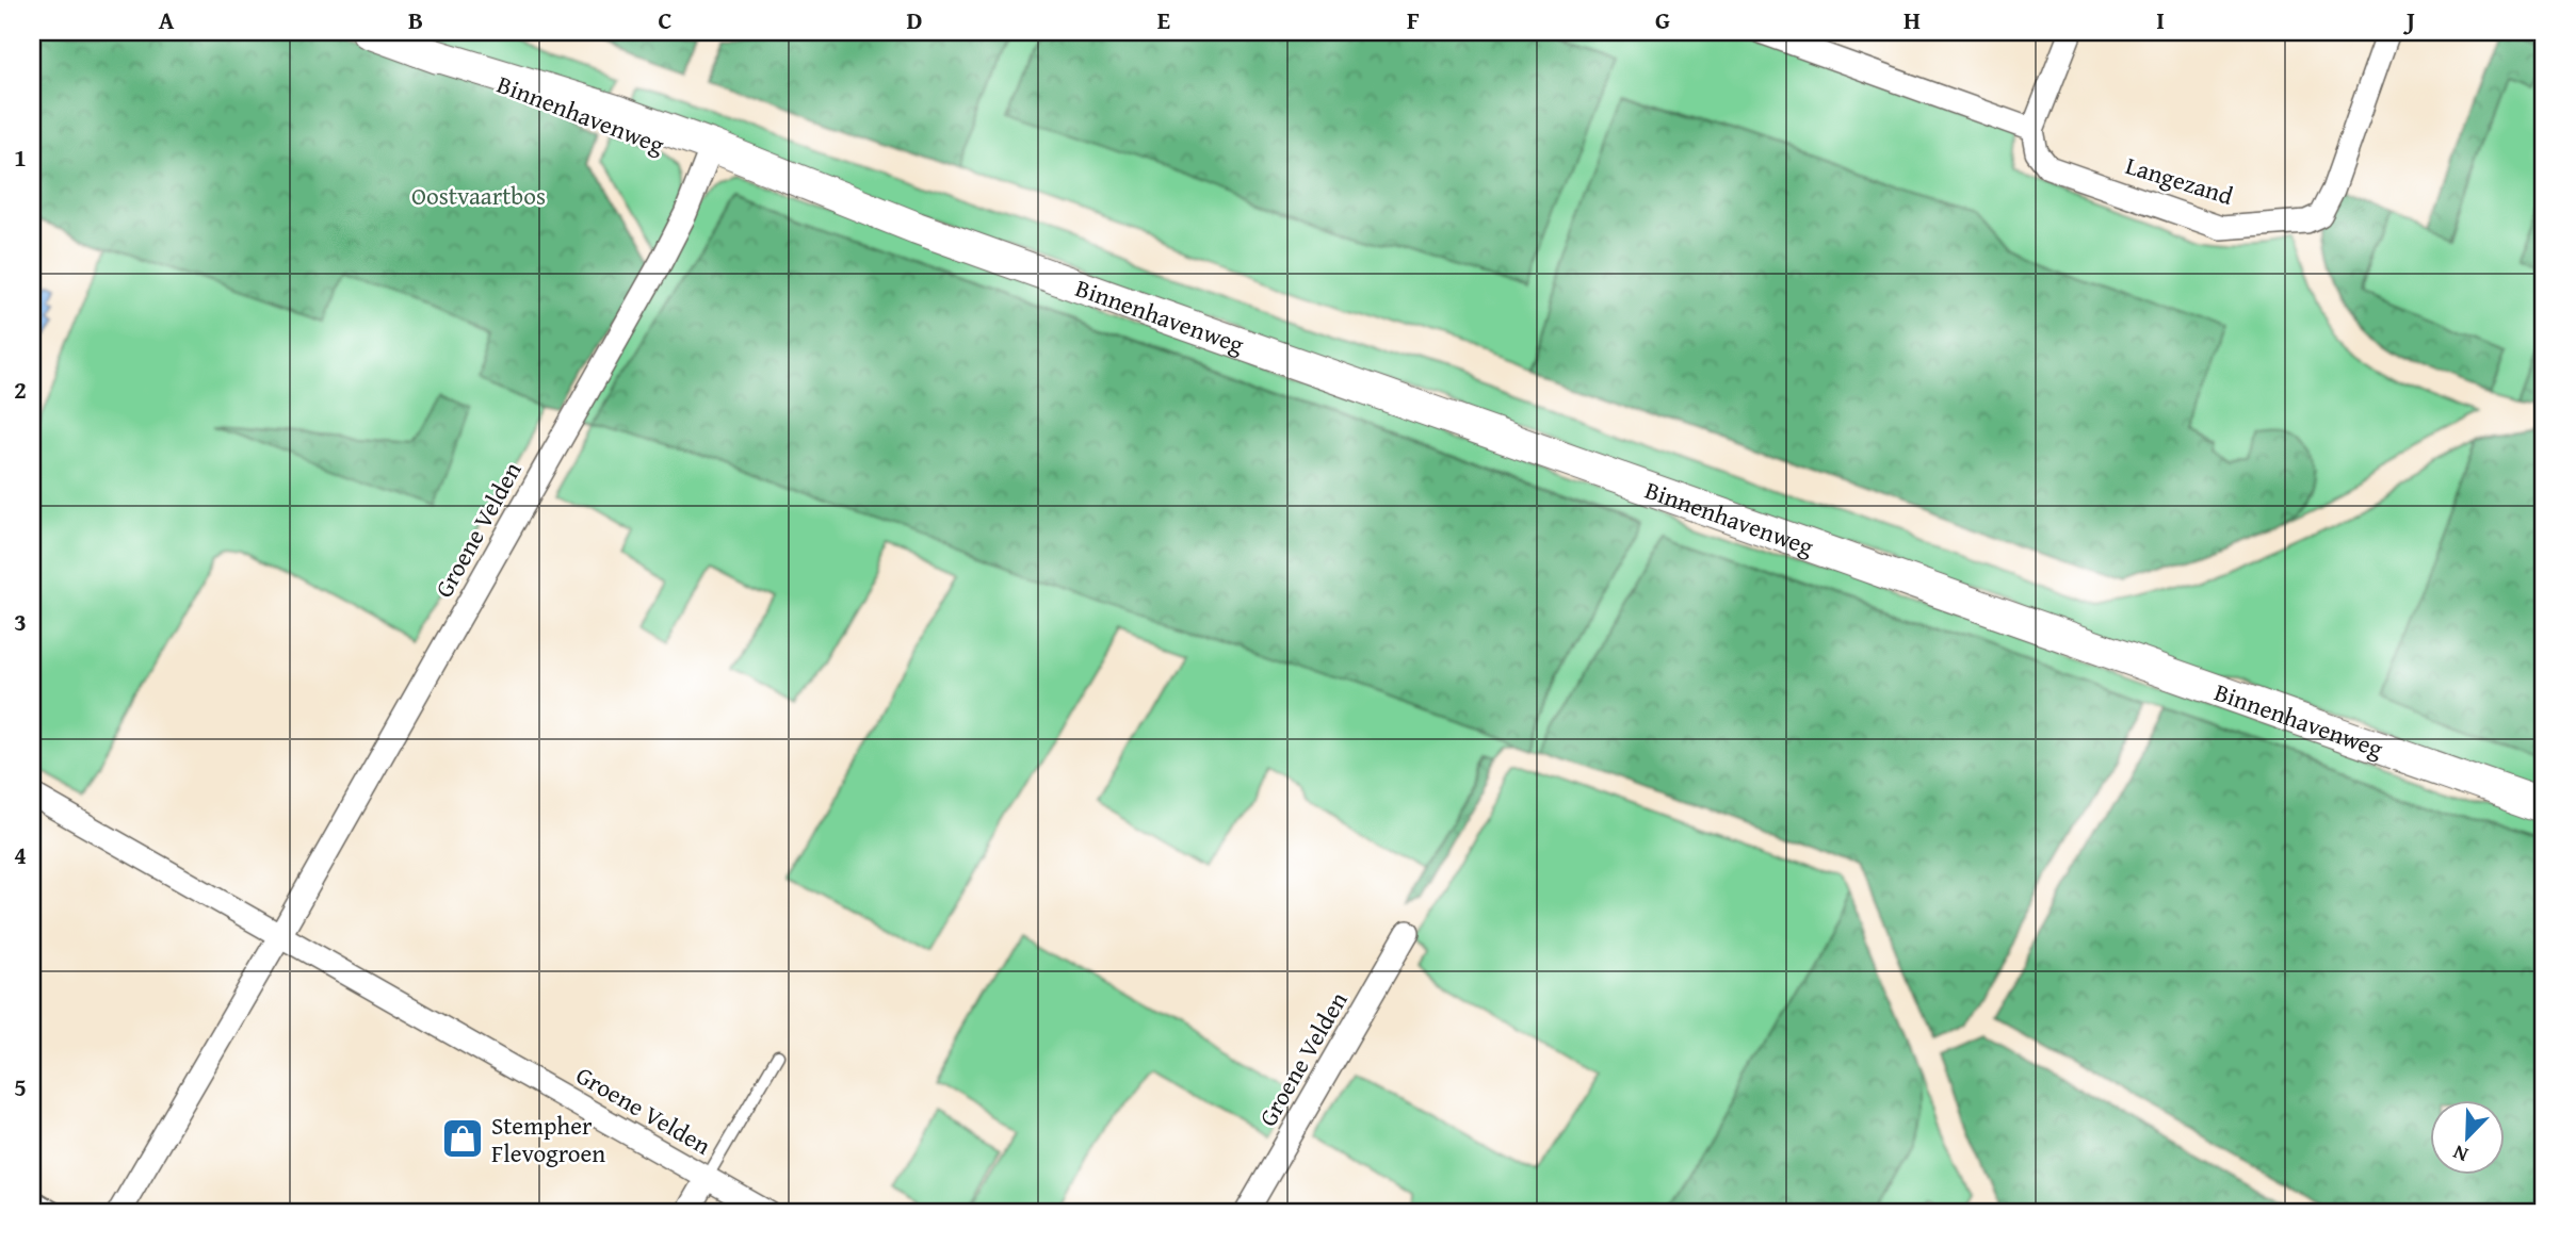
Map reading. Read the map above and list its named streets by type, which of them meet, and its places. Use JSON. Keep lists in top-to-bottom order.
{
  "streets": {
    "street": ["Binnenhavenweg", "Langezand", "Groene Velden"]
  },
  "crossings": [
    ["Binnenhavenweg", "Groene Velden"]
  ],
  "parks": ["Oostvaartbos"],
  "places": {
    "shop": ["Stempher Flevogroen"]
  },
  "north": "bottom left",
  "grid": {
    "columns": [
      "A",
      "B",
      "C",
      "D",
      "E",
      "F",
      "G",
      "H",
      "I",
      "J"
    ],
    "rows": [
      "1",
      "2",
      "3",
      "4",
      "5"
    ]
  }
}
